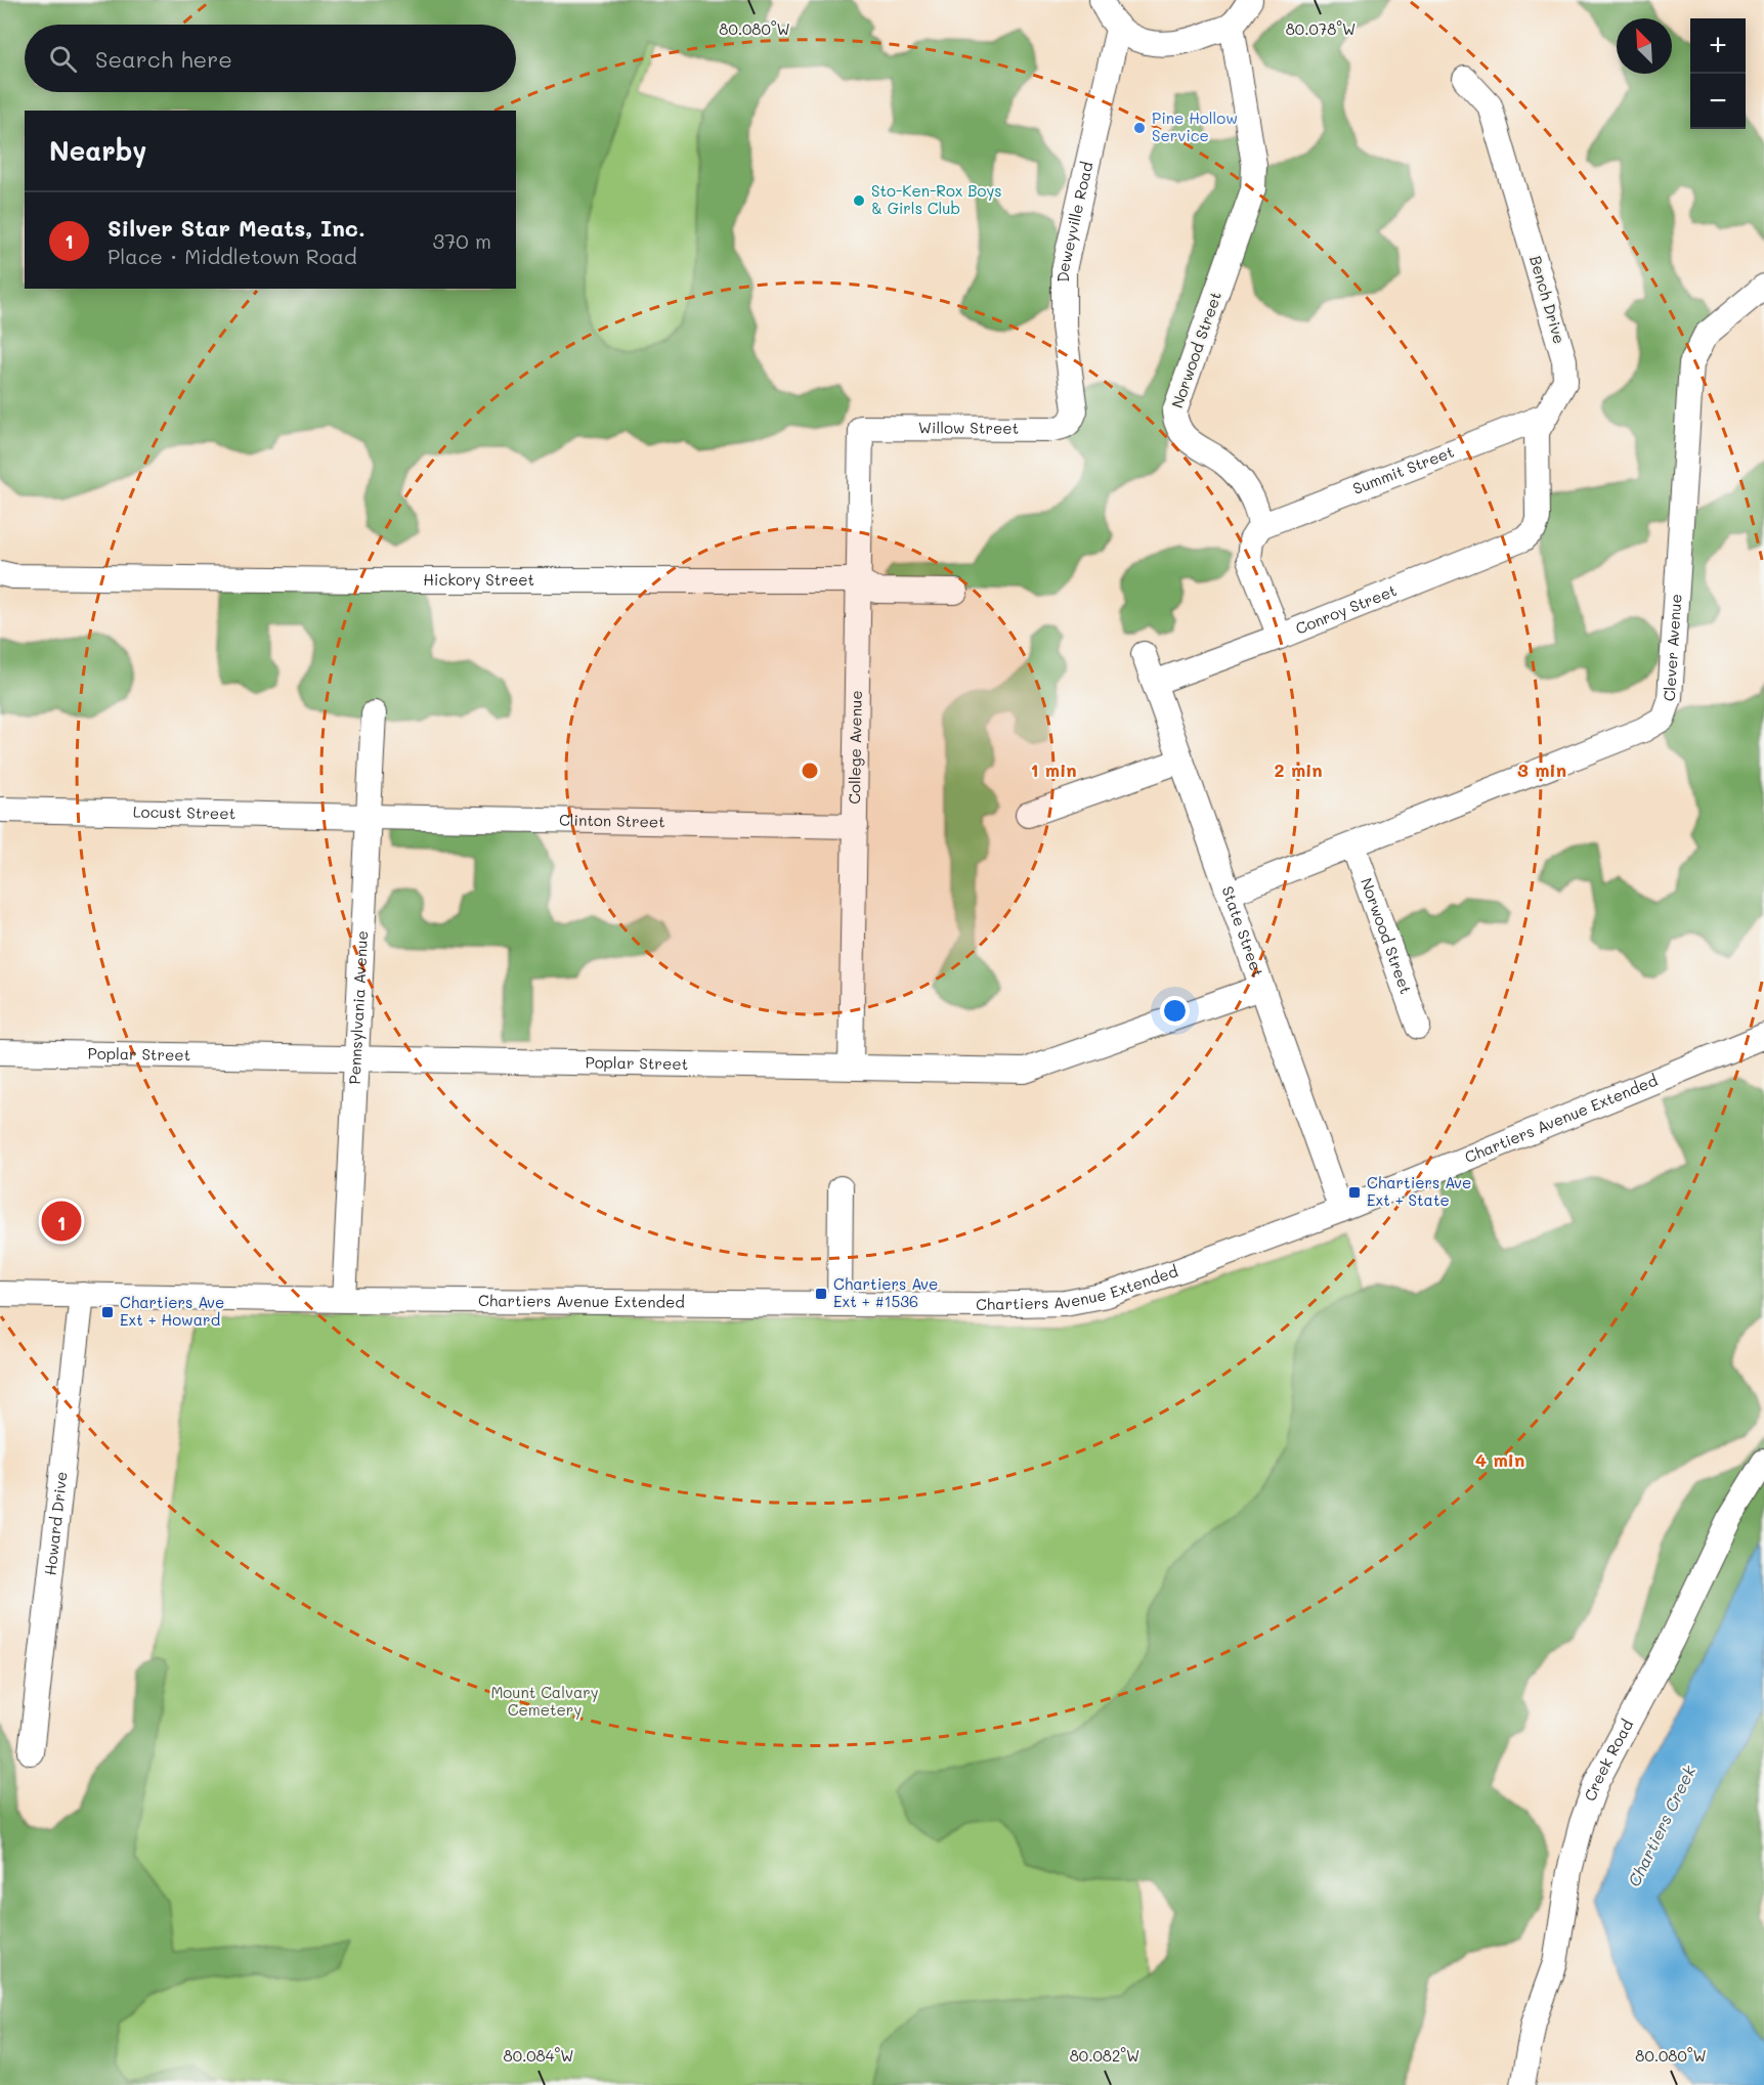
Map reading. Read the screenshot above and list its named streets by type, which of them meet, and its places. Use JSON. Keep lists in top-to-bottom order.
{
  "streets": {
    "street": [
      "Deweyville Road",
      "Bench Drive",
      "Norwood Street",
      "Willow Street",
      "Summit Street",
      "Hickory Street",
      "Conroy Street",
      "Clever Avenue",
      "College Avenue",
      "Locust Street",
      "Clinton Street",
      "State Street",
      "Pennsylvania Avenue",
      "Poplar Street",
      "Chartiers Avenue Extended",
      "Howard Drive",
      "Creek Road"
    ]
  },
  "crossings": [
    ["Deweyville Road", "Willow Street"],
    ["Bench Drive", "Summit Street"],
    ["Bench Drive", "Conroy Street"],
    ["Norwood Street", "Summit Street"],
    ["Norwood Street", "Clever Avenue"],
    ["Willow Street", "College Avenue"],
    ["Hickory Street", "College Avenue"],
    ["Conroy Street", "State Street"],
    ["Clever Avenue", "State Street"],
    ["College Avenue", "Clinton Street"],
    ["College Avenue", "Poplar Street"],
    ["Locust Street", "Clinton Street"],
    ["Locust Street", "Pennsylvania Avenue"],
    ["Clinton Street", "Pennsylvania Avenue"],
    ["State Street", "Poplar Street"],
    ["State Street", "Chartiers Avenue Extended"],
    ["Pennsylvania Avenue", "Poplar Street"],
    ["Pennsylvania Avenue", "Chartiers Avenue Extended"],
    ["Chartiers Avenue Extended", "Howard Drive"]
  ],
  "water": ["Chartiers Creek"],
  "parks": ["Mount Calvary Cemetery"],
  "places": {
    "other": ["Pine Hollow Service", "Sto-Ken-Rox Boys & Girls Club"],
    "transit": ["Chartiers Ave Ext + State", "Chartiers Ave Ext + #1536", "Chartiers Ave Ext + Howard"]
  },
  "north": "top left",
  "page": {
    "map_buttons": ["+", "−"],
    "search": "Search here",
    "heading": "Nearby",
    "list": [
      {
        "mark": "1",
        "name": "Silver Star Meats, Inc.",
        "note": "Place · Middletown Road",
        "value": "370 m"
      }
    ],
    "pins": "1"
  },
  "coordinates": [
    "80.080°W",
    "80.078°W",
    "80.084°W",
    "80.082°W"
  ],
  "rings": [
    "1 min",
    "2 min",
    "3 min",
    "4 min"
  ]
}
